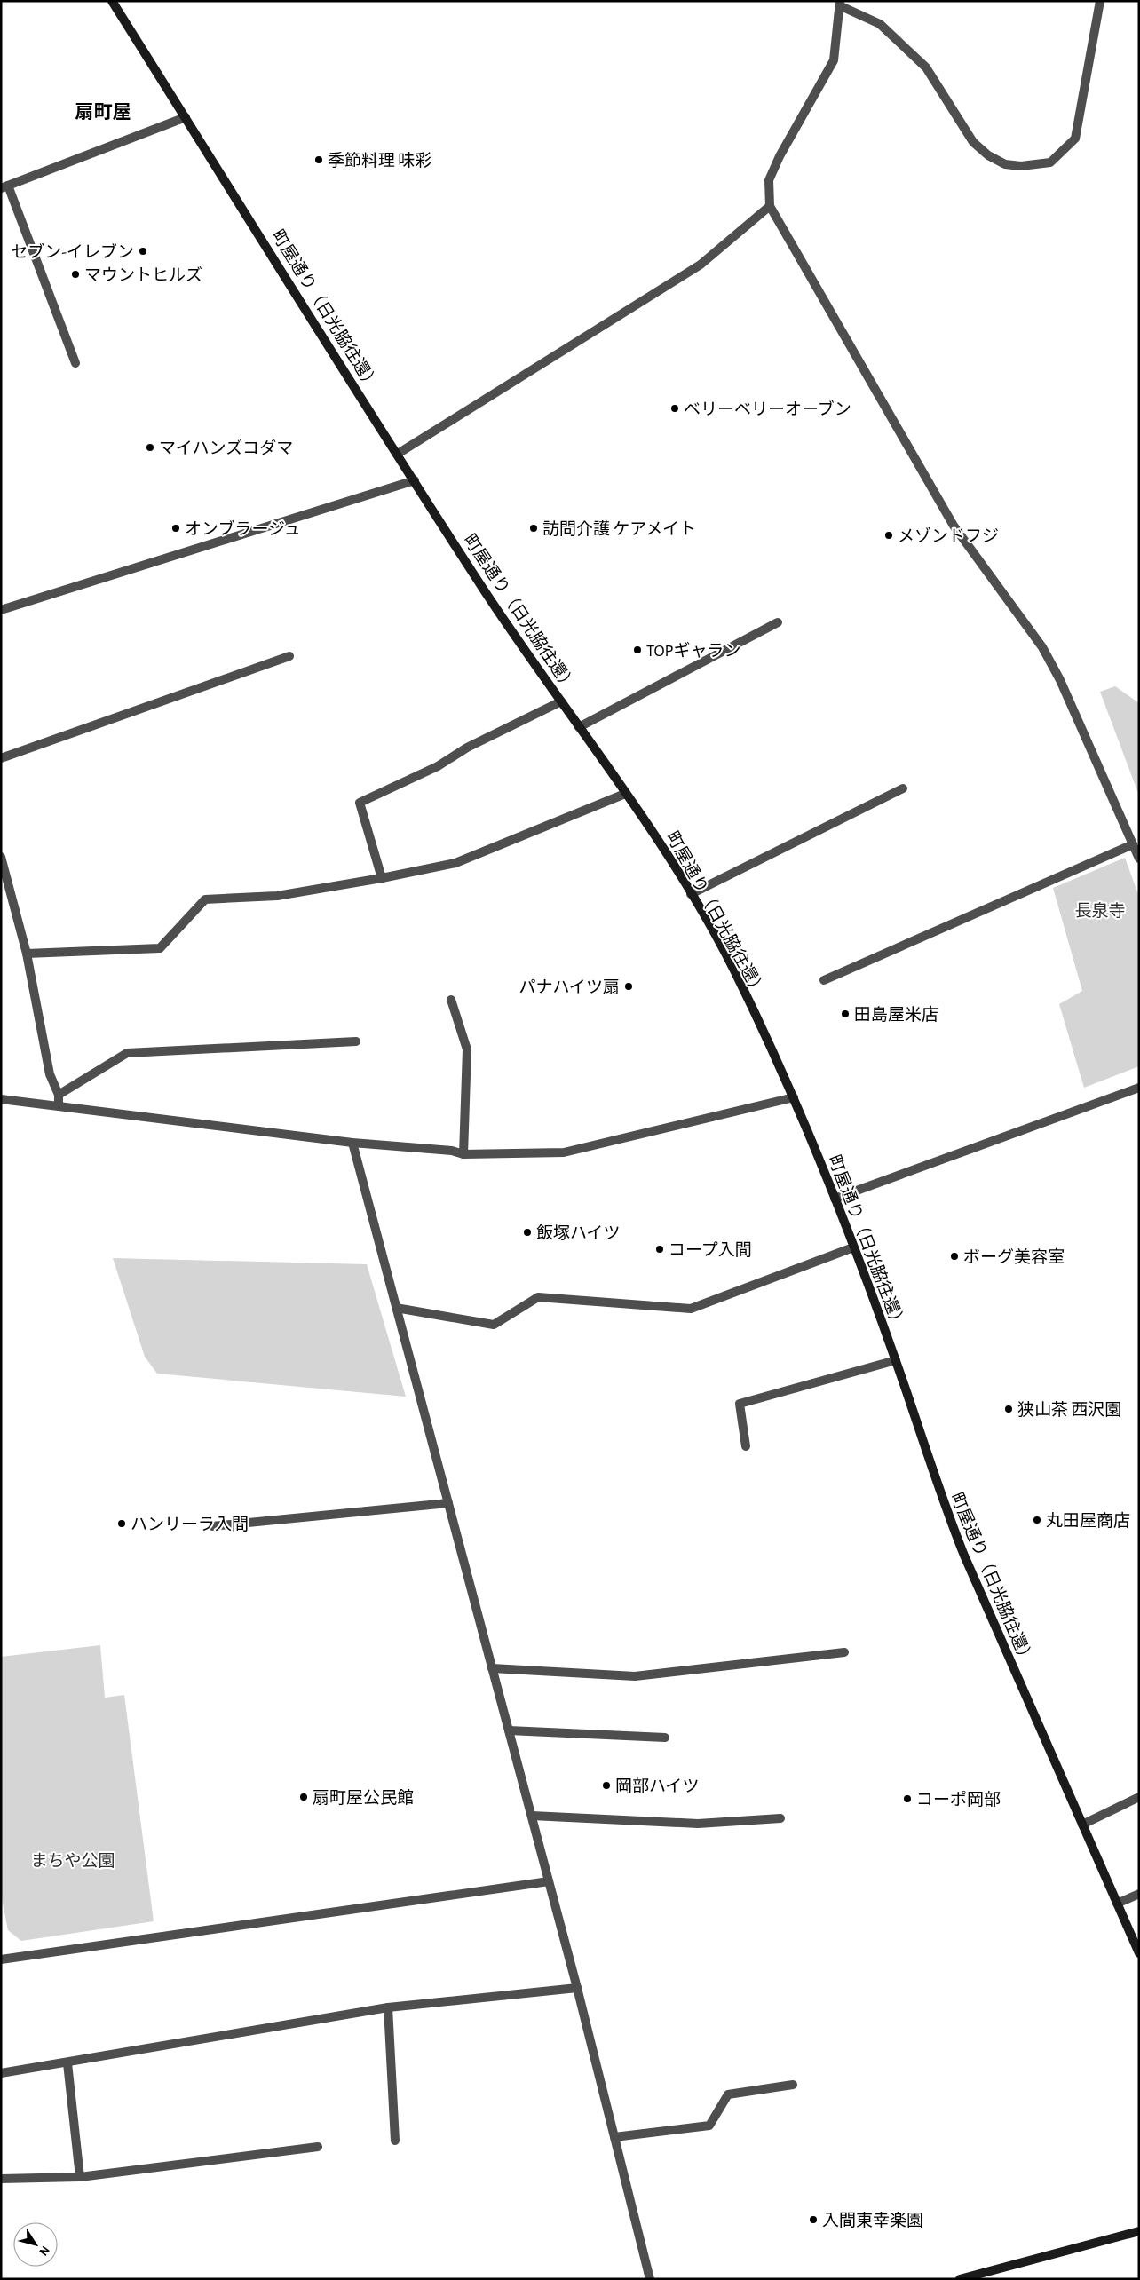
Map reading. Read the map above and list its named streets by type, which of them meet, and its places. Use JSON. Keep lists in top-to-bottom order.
{
  "streets": {
    "street": ["町屋通り（日光脇往還）"]
  },
  "districts": ["扇町屋"],
  "parks": ["長泉寺", "まちや公園"],
  "places": [
    "季節料理 味彩",
    "セブン-イレブン",
    "マウントヒルズ",
    "ベリーベリーオーブン",
    "マイハンズコダマ",
    "オンブラージュ",
    "訪問介護 ケアメイト",
    "メゾンドフジ",
    "TOPギャラン",
    "パナハイツ扇",
    "田島屋米店",
    "飯塚ハイツ",
    "コープ入間",
    "ボーグ美容室",
    "狭山茶 西沢園",
    "丸田屋商店",
    "ハンリーラ入間",
    "岡部ハイツ",
    "扇町屋公民館",
    "コーポ岡部",
    "入間東幸楽園"
  ],
  "north": "bottom right"
}
